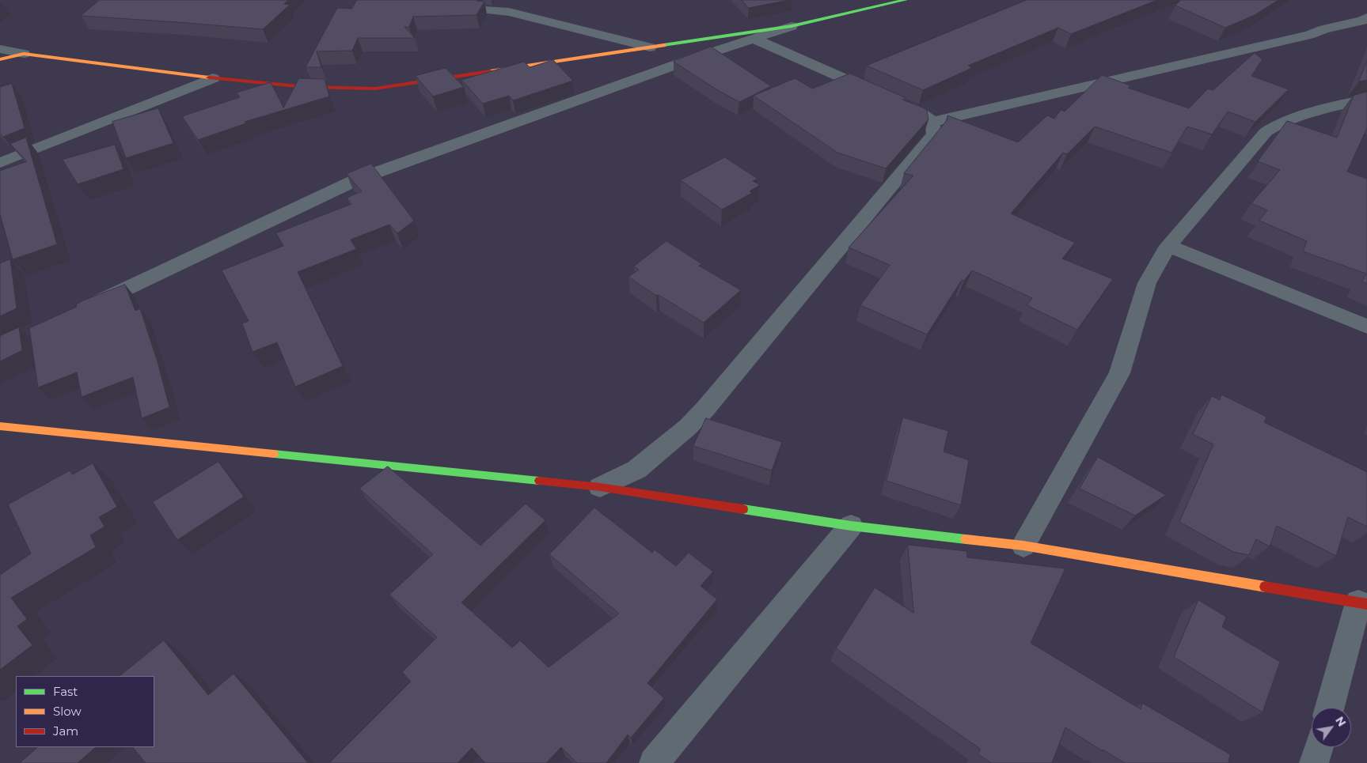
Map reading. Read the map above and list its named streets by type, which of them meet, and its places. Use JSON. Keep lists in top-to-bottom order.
{
  "legend": ["Fast", "Slow", "Jam"],
  "north": "top right"
}
